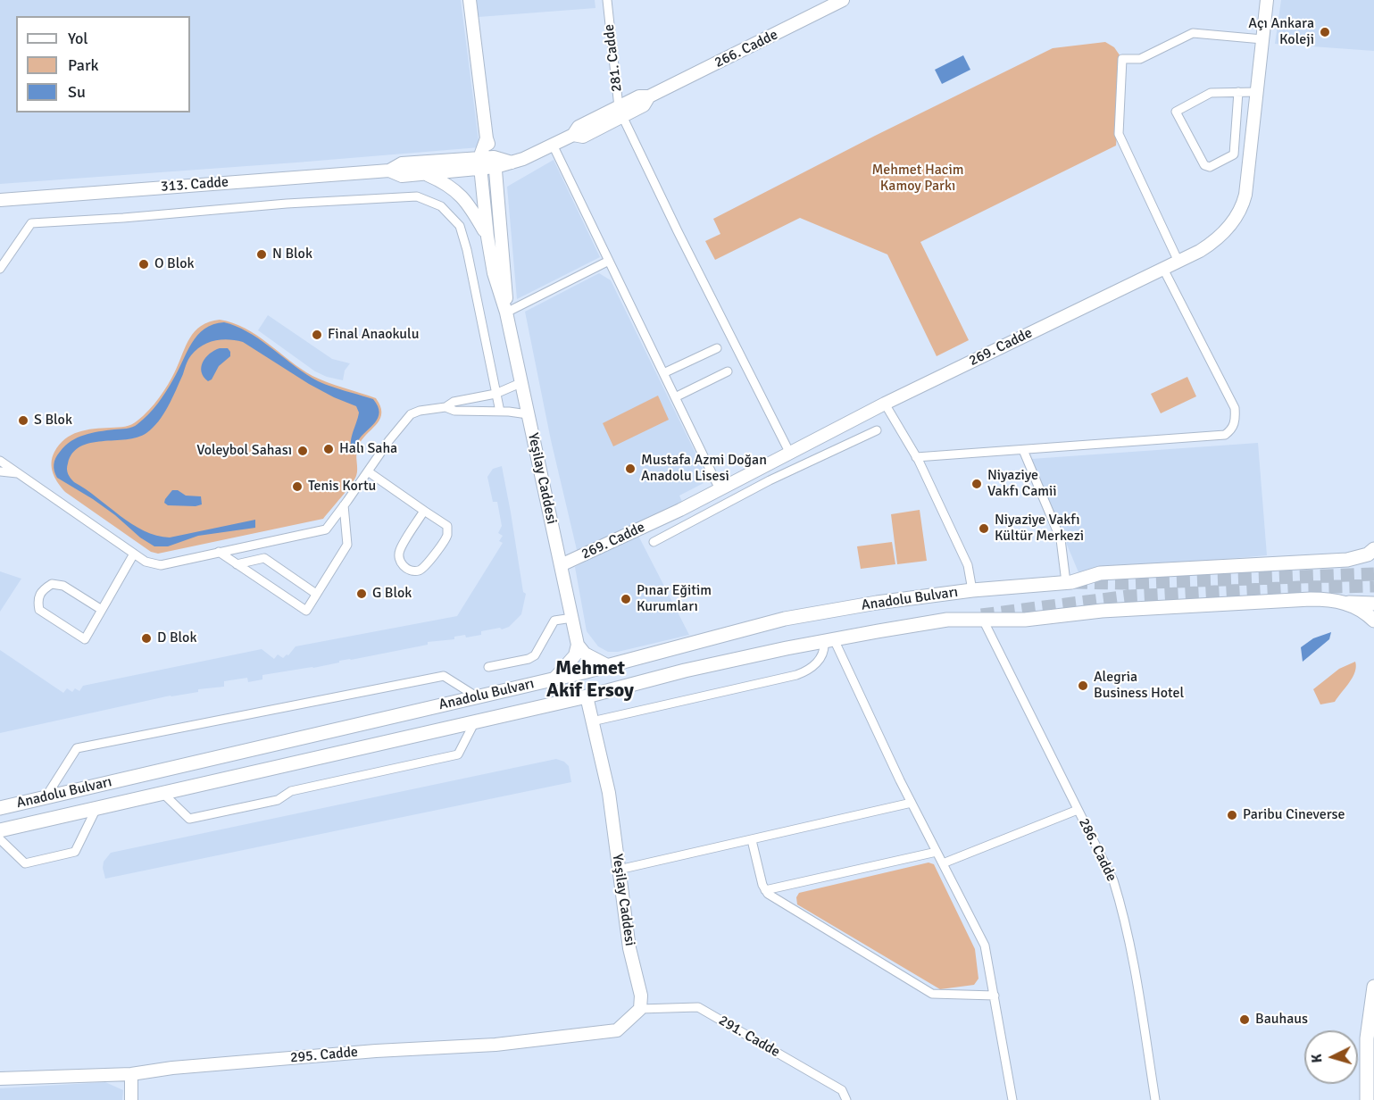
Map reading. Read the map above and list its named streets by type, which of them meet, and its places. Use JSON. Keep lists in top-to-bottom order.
{
  "streets": {
    "main road": ["Anadolu Bulvarı"],
    "street": [
      "266. Cadde",
      "281. Cadde",
      "313. Cadde",
      "269. Cadde",
      "Yeşilay Caddesi",
      "286. Cadde",
      "291. Cadde",
      "295. Cadde"
    ]
  },
  "crossings": [
    ["266. Cadde", "281. Cadde"],
    ["266. Cadde", "313. Cadde"],
    ["266. Cadde", "Yeşilay Caddesi"],
    ["281. Cadde", "269. Cadde"],
    ["313. Cadde", "Yeşilay Caddesi"],
    ["269. Cadde", "Yeşilay Caddesi"],
    ["Yeşilay Caddesi", "Anadolu Bulvarı"],
    ["Yeşilay Caddesi", "291. Cadde"],
    ["Yeşilay Caddesi", "295. Cadde"],
    ["Anadolu Bulvarı", "286. Cadde"],
    ["291. Cadde", "295. Cadde"]
  ],
  "districts": ["Mehmet Akif Ersoy"],
  "parks": ["Mehmet Hacim Kamoy Parkı"],
  "places": [
    "Açı Ankara Koleji",
    "N Blok",
    "O Blok",
    "Final Anaokulu",
    "S Blok",
    "Halı Saha",
    "Voleybol Sahası",
    "Mustafa Azmi Doğan Anadolu Lisesi",
    "Niyaziye Vakfı Camii",
    "Tenis Kortu",
    "Niyaziye Vakfı Kültür Merkezi",
    "G Blok",
    "Pınar Eğitim Kurumları",
    "D Blok",
    "Alegria Business Hotel",
    "Paribu Cineverse",
    "Bauhaus"
  ],
  "legend": ["Yol", "Park", "Su"],
  "north": "left"
}
